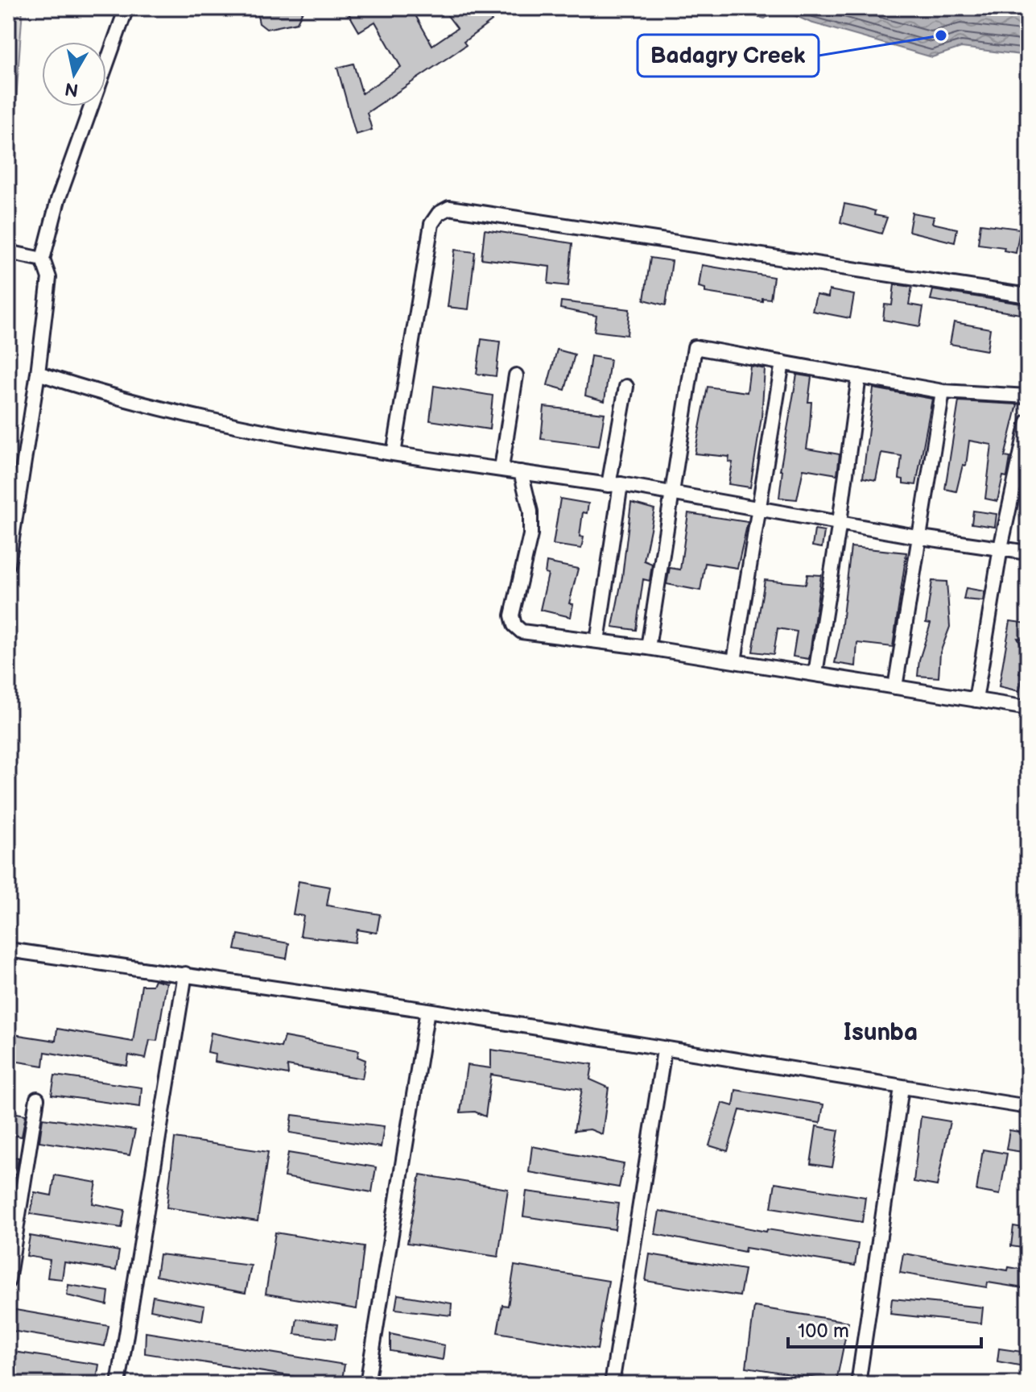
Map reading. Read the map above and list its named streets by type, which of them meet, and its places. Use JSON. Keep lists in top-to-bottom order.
{
  "districts": ["Isunba"],
  "places": ["Badagry Creek"],
  "scale_bar": "100 m",
  "north": "bottom"
}
